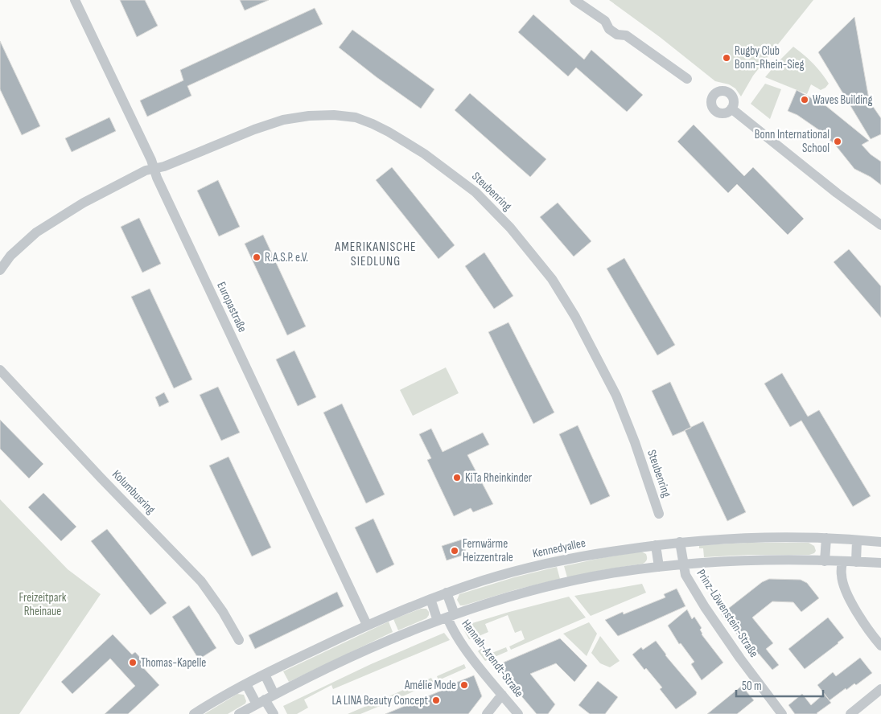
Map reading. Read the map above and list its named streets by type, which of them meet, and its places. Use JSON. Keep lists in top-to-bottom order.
{
  "streets": {
    "street": [
      "Steubenring",
      "Europastraße",
      "Kolumbusring",
      "Kennedyallee",
      "Prinz-Löwenstein-Straße",
      "Hannah-Arendt-Straße"
    ]
  },
  "crossings": [
    ["Steubenring", "Europastraße"],
    ["Europastraße", "Kennedyallee"]
  ],
  "districts": ["AMERIKANISCHE SIEDLUNG"],
  "parks": ["Freizeitpark Rheinaue"],
  "places": [
    "Rugby Club Bonn-Rhein-Sieg",
    "Waves Building",
    "Bonn International School",
    "R.A.S.P. e.V.",
    "KiTa Rheinkinder",
    "Fernwärme Heizzentrale",
    "Thomas-Kapelle",
    "Amélie Mode",
    "LA LINA Beauty Concept"
  ],
  "scale_bar": "50 m"
}
